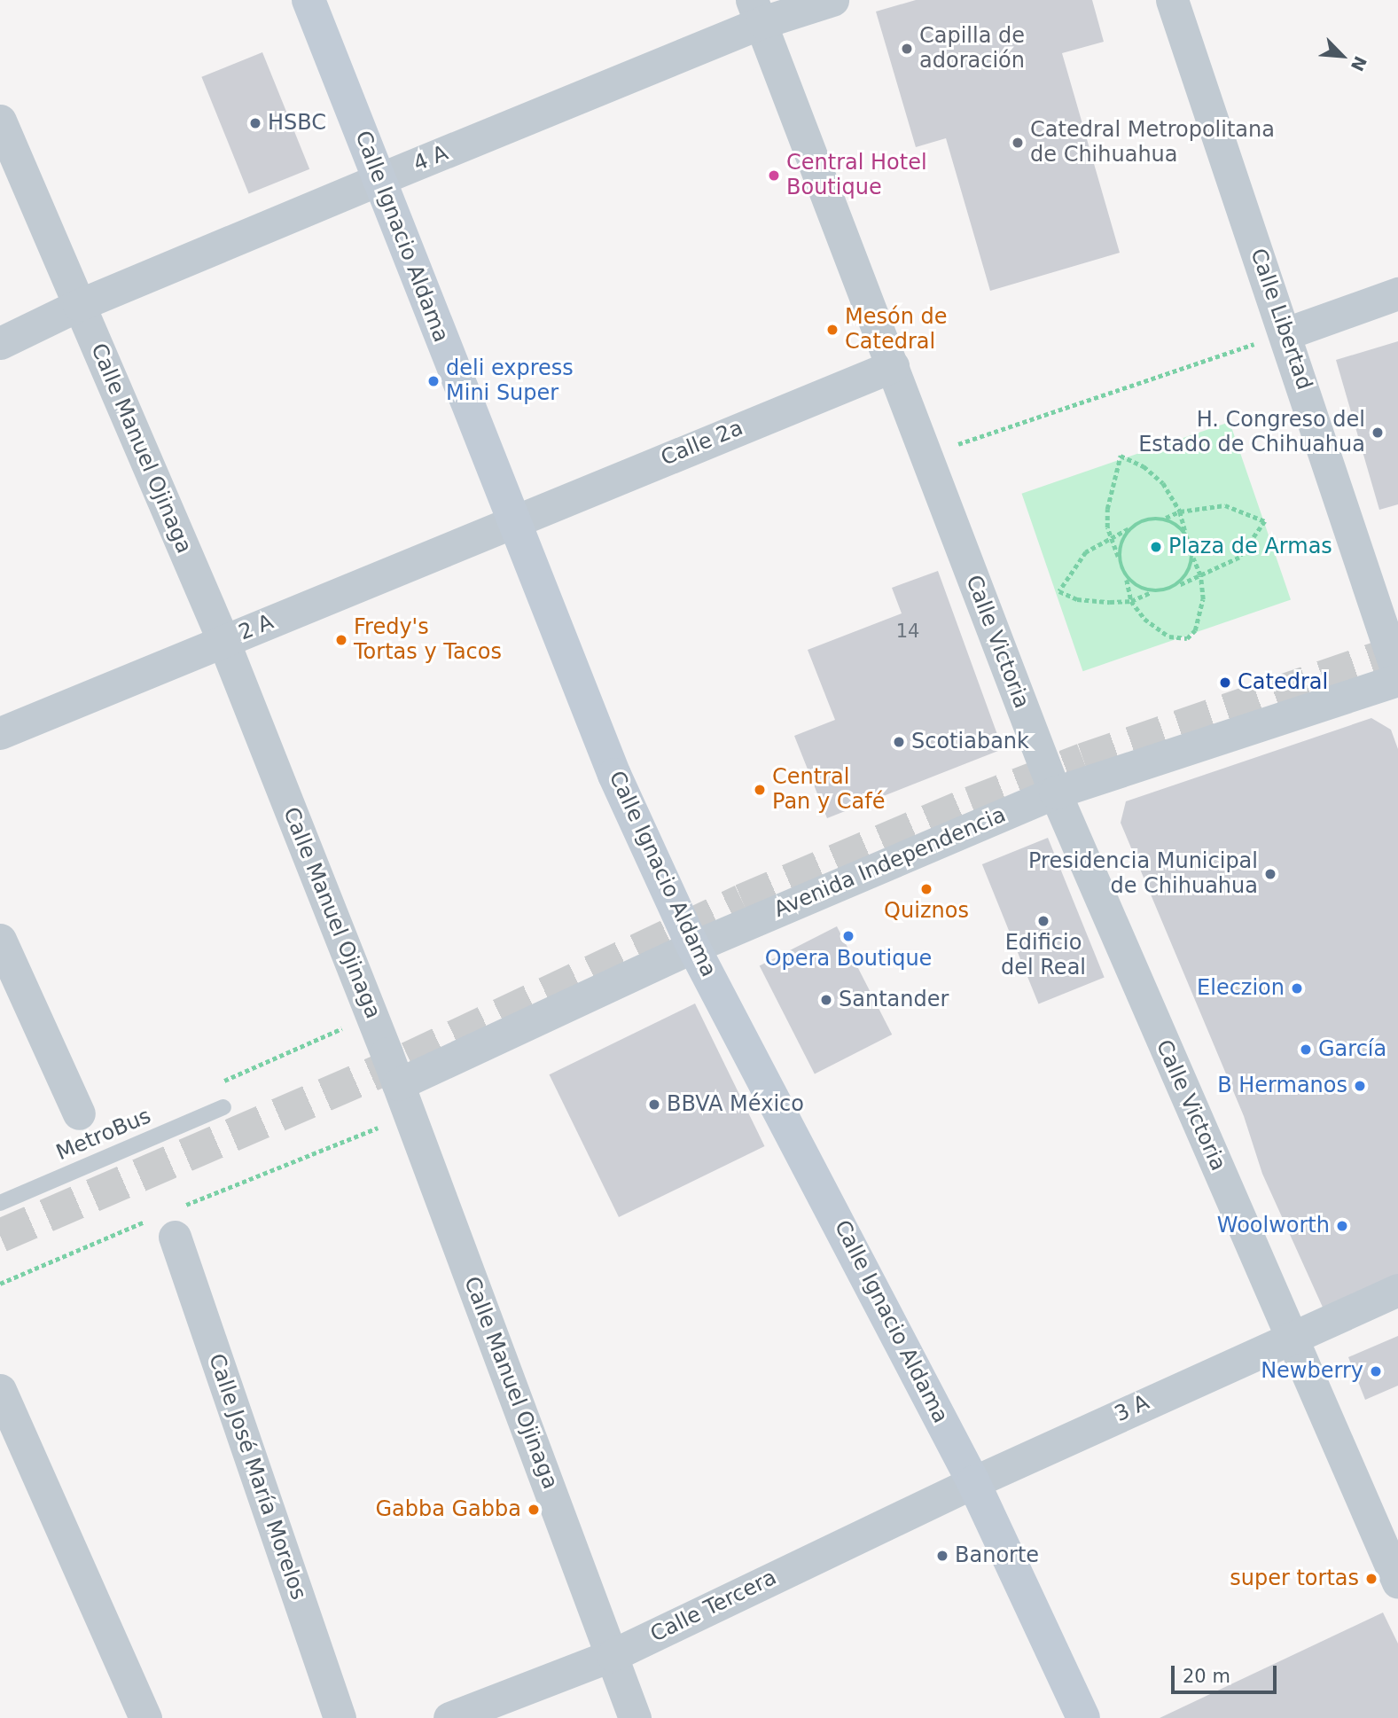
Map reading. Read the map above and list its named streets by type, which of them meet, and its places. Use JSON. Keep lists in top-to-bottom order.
{
  "streets": {
    "main road": ["Calle Ignacio Aldama"],
    "street": [
      "4 A",
      "Calle Libertad",
      "Calle 2a",
      "Calle Manuel Ojinaga",
      "2 A",
      "Calle Victoria",
      "Avenida Independencia",
      "3 A",
      "Calle José María Morelos",
      "Calle Tercera"
    ],
    "lane": ["MetroBus"]
  },
  "crossings": [
    ["4 A", "Calle Ignacio Aldama"],
    ["4 A", "Calle Manuel Ojinaga"],
    ["4 A", "Calle Victoria"],
    ["Calle Ignacio Aldama", "Calle 2a"],
    ["Calle Ignacio Aldama", "2 A"],
    ["Calle Ignacio Aldama", "Avenida Independencia"],
    ["Calle Ignacio Aldama", "3 A"],
    ["Calle Ignacio Aldama", "Calle Tercera"],
    ["Calle 2a", "2 A"],
    ["Calle 2a", "Calle Victoria"],
    ["Calle Manuel Ojinaga", "2 A"],
    ["Calle Manuel Ojinaga", "Avenida Independencia"],
    ["Calle Manuel Ojinaga", "Calle Tercera"],
    ["Calle Victoria", "Avenida Independencia"],
    ["Calle Victoria", "3 A"],
    ["3 A", "Calle Tercera"]
  ],
  "places": [
    "Capilla de adoración",
    "HSBC",
    "Catedral Metropolitana de Chihuahua",
    "Central Hotel Boutique",
    "Mesón de Catedral",
    "deli express Mini Super",
    "H. Congreso del Estado de Chihuahua",
    "Plaza de Armas",
    "Fredy's Tortas y Tacos",
    "Catedral",
    "Scotiabank",
    "Central Pan y Café",
    "Presidencia Municipal de Chihuahua",
    "Quiznos",
    "Edificio del Real",
    "Opera Boutique",
    "Eleczion",
    "Santander",
    "García",
    "B Hermanos",
    "BBVA México",
    "Woolworth",
    "Newberry",
    "Gabba Gabba",
    "Banorte",
    "super tortas"
  ],
  "house_numbers": ["14"],
  "scale_bar": "20 m",
  "north": "bottom right"
}
